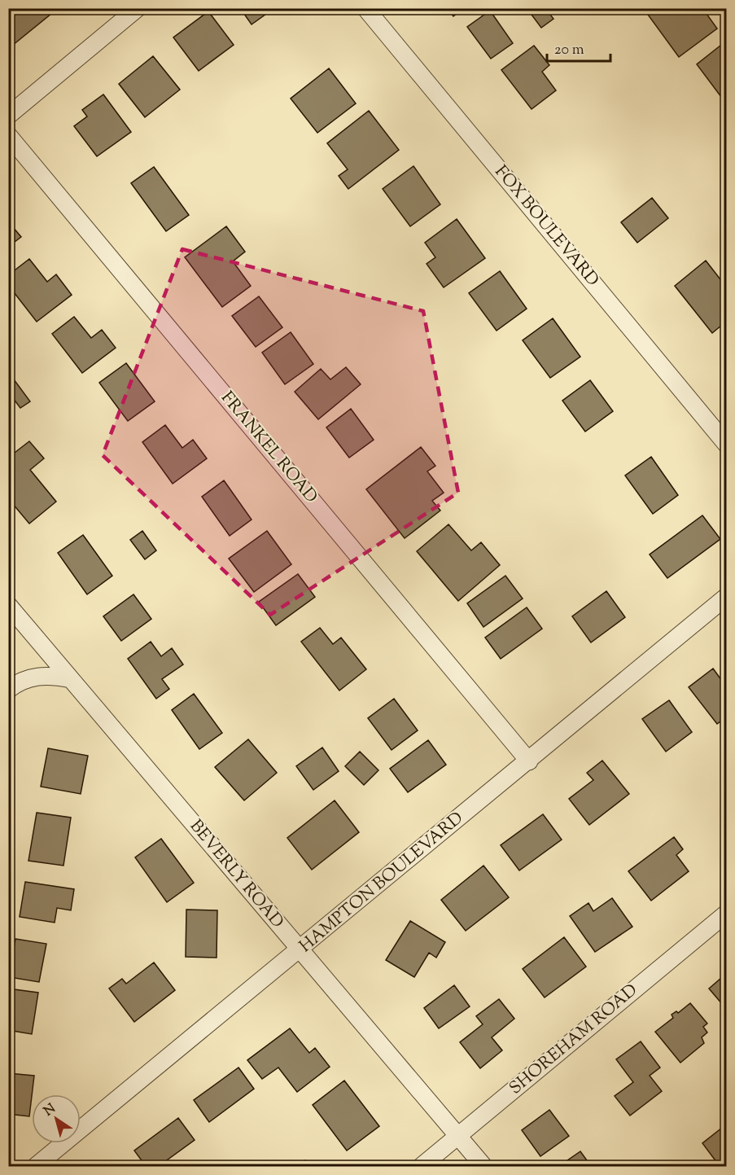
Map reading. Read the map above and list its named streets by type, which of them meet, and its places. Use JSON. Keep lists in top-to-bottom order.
{
  "streets": {
    "street": [
      "FOX BOULEVARD",
      "FRANKEL ROAD",
      "BEVERLY ROAD",
      "HAMPTON BOULEVARD",
      "SHOREHAM ROAD"
    ]
  },
  "crossings": [
    ["FRANKEL ROAD", "HAMPTON BOULEVARD"],
    ["BEVERLY ROAD", "HAMPTON BOULEVARD"],
    ["BEVERLY ROAD", "SHOREHAM ROAD"]
  ],
  "scale_bar": "20 m",
  "north": "top left"
}
